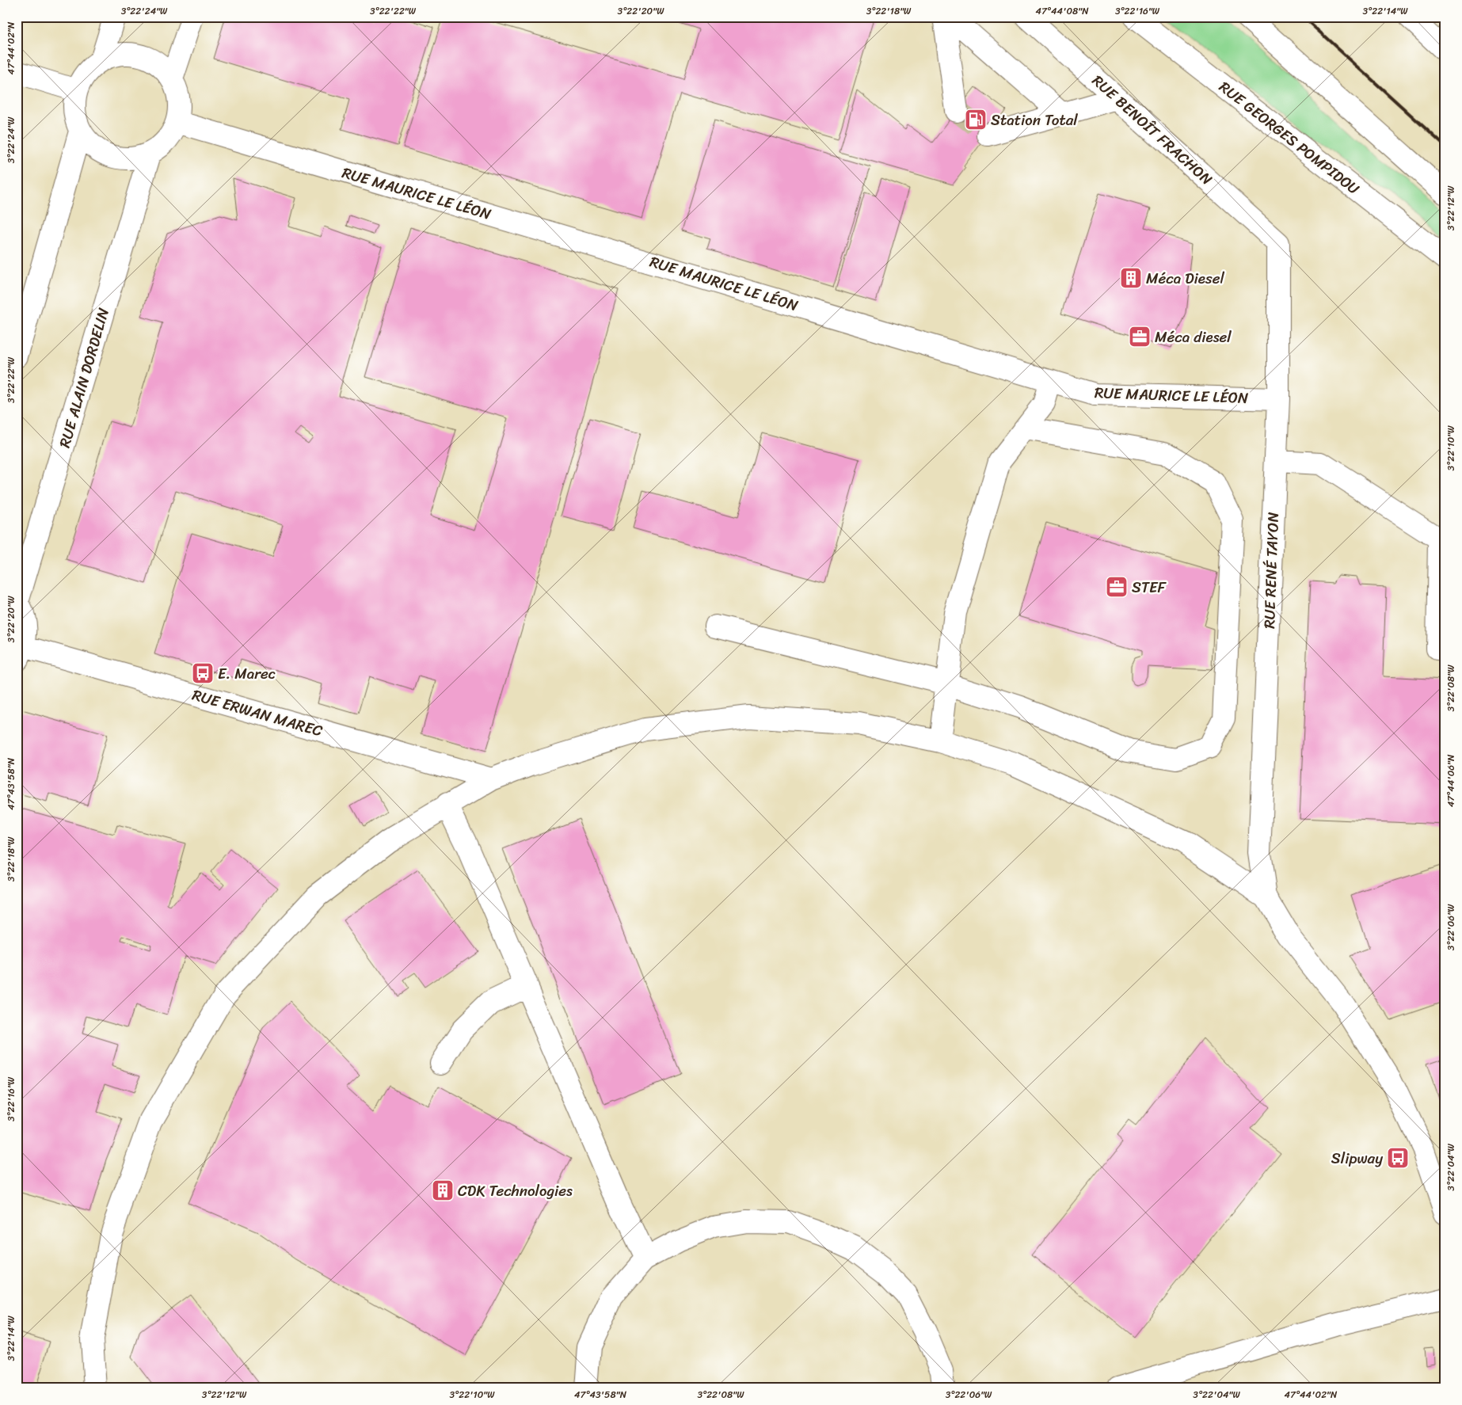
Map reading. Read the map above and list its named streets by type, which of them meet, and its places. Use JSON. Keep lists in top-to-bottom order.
{
  "streets": {
    "street": [
      "RUE BENOÎT FRACHON",
      "RUE GEORGES POMPIDOU",
      "RUE MAURICE LE LÉON",
      "RUE ALAIN DORDELIN",
      "RUE RENÉ TAYON",
      "RUE ERWAN MAREC"
    ]
  },
  "crossings": [
    ["RUE BENOÎT FRACHON", "RUE RENÉ TAYON"],
    ["RUE MAURICE LE LÉON", "RUE ALAIN DORDELIN"],
    ["RUE MAURICE LE LÉON", "RUE RENÉ TAYON"],
    ["RUE ALAIN DORDELIN", "RUE ERWAN MAREC"]
  ],
  "places": {
    "fuel station": ["Station Total"],
    "building": ["Méca Diesel", "CDK Technologies"],
    "office": ["Méca diesel", "STEF"],
    "bus stop": ["E. Marec", "Slipway"]
  },
  "coordinates": [
    "3°22'24\"W",
    "3°22'22\"W",
    "3°22'20\"W",
    "3°22'18\"W",
    "47°44'08\"N",
    "3°22'16\"W",
    "3°22'14\"W",
    "47°44'02\"N",
    "3°22'12\"W",
    "3°22'10\"W",
    "3°22'08\"W",
    "47°44'06\"N",
    "47°43'58\"N",
    "3°22'06\"W",
    "3°22'04\"W"
  ]
}
